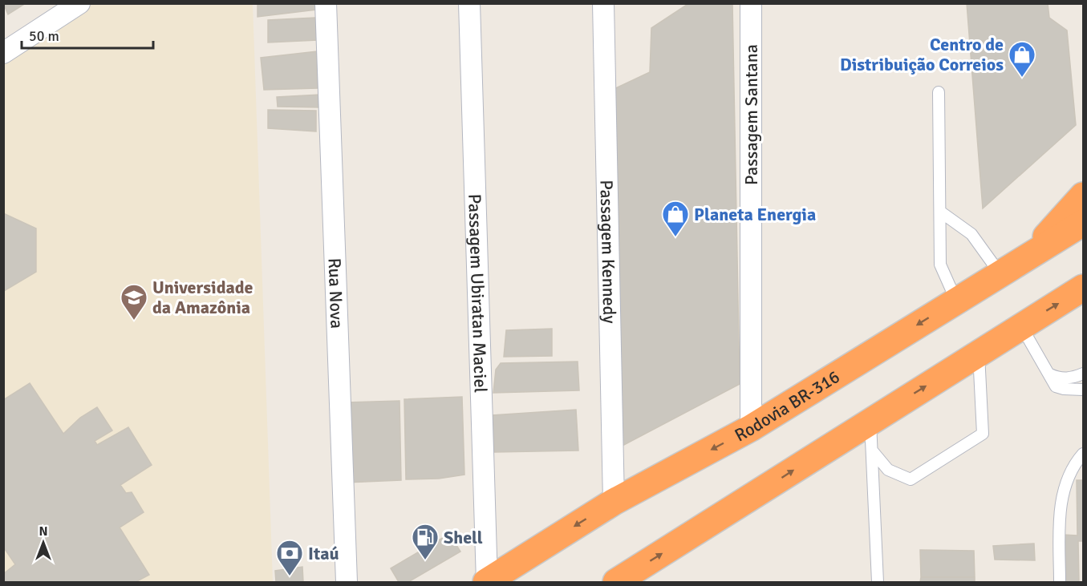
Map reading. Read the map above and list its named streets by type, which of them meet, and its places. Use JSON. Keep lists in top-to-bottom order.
{
  "streets": {
    "highway": ["Rodovia BR-316"],
    "street": [
      "Passagem Santana",
      "Passagem Kennedy",
      "Passagem Ubiratan Maciel",
      "Rua Nova"
    ]
  },
  "crossings": [
    ["Passagem Santana", "Rodovia BR-316"],
    ["Passagem Kennedy", "Rodovia BR-316"],
    ["Passagem Ubiratan Maciel", "Rodovia BR-316"]
  ],
  "places": {
    "shop": ["Centro de Distribuição Correios", "Planeta Energia"],
    "school or university": ["Universidade da Amazônia"],
    "fuel station": ["Shell"],
    "bank": ["Itaú"]
  },
  "scale_bar": "50 m",
  "north": "top"
}
